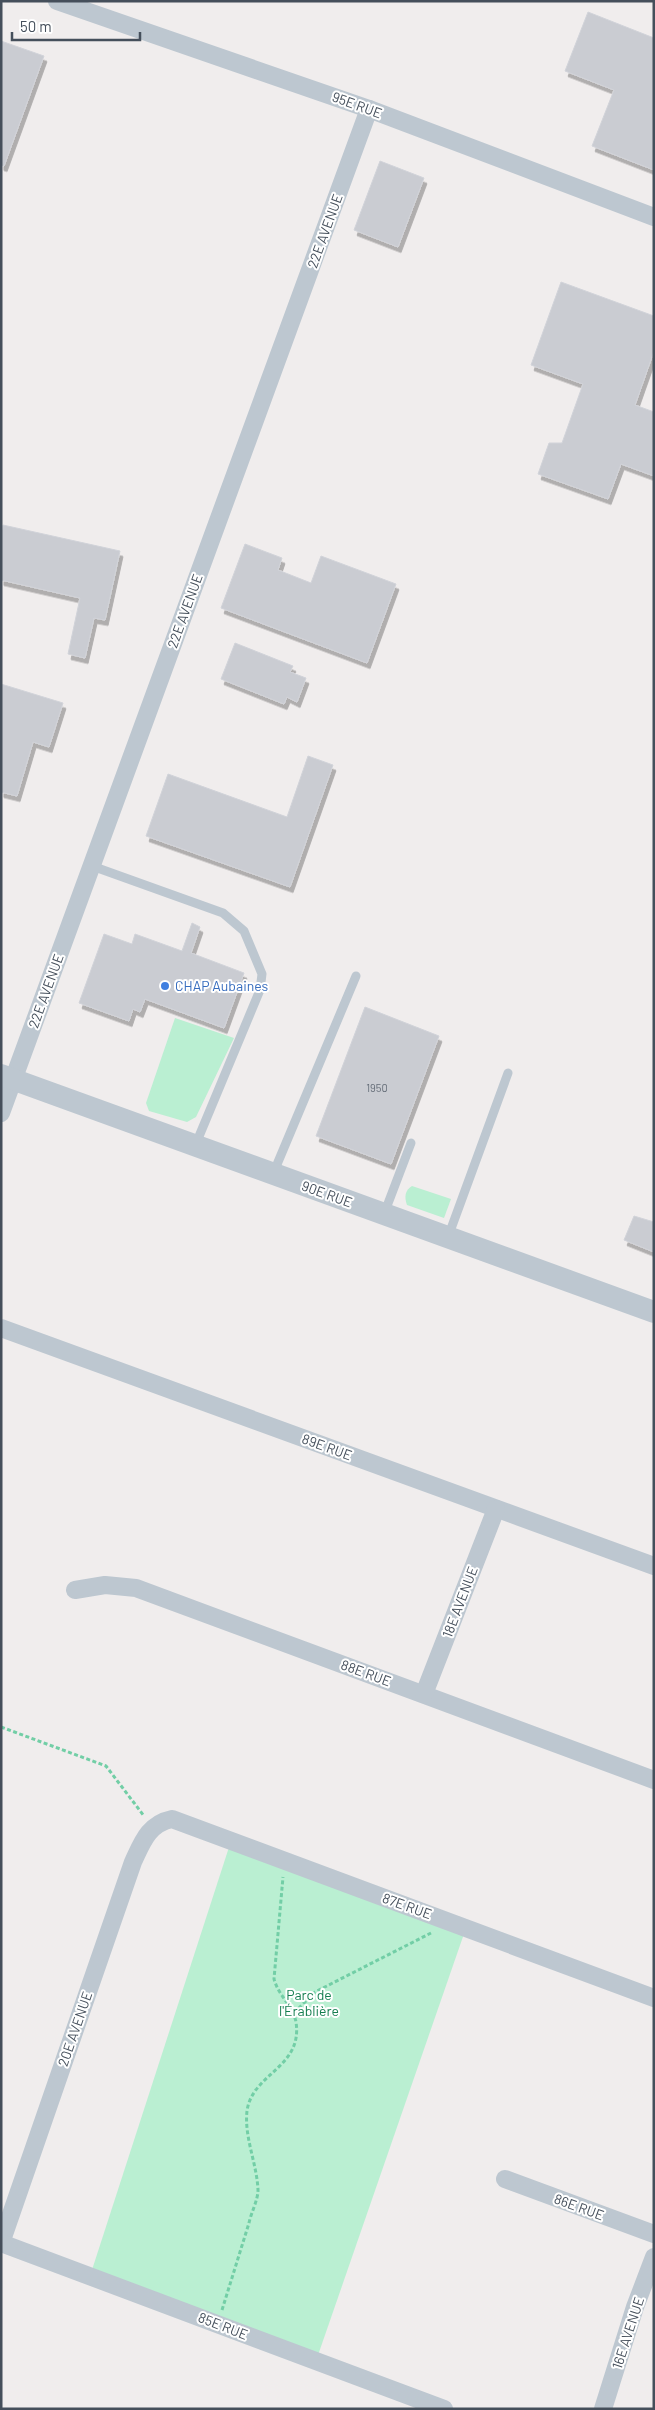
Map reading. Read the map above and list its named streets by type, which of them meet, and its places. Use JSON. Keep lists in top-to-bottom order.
{
  "streets": {
    "street": [
      "95E RUE",
      "22E AVENUE",
      "90E RUE",
      "89E RUE",
      "18E AVENUE",
      "88E RUE",
      "87E RUE",
      "20E AVENUE",
      "86E RUE",
      "85E RUE",
      "16E AVENUE"
    ]
  },
  "crossings": [
    ["95E RUE", "22E AVENUE"],
    ["22E AVENUE", "90E RUE"],
    ["89E RUE", "18E AVENUE"],
    ["18E AVENUE", "88E RUE"],
    ["87E RUE", "20E AVENUE"],
    ["20E AVENUE", "85E RUE"]
  ],
  "parks": ["Parc de l'Érablière"],
  "places": ["CHAP Aubaines"],
  "house_numbers": ["1950"],
  "scale_bar": "50 m"
}
